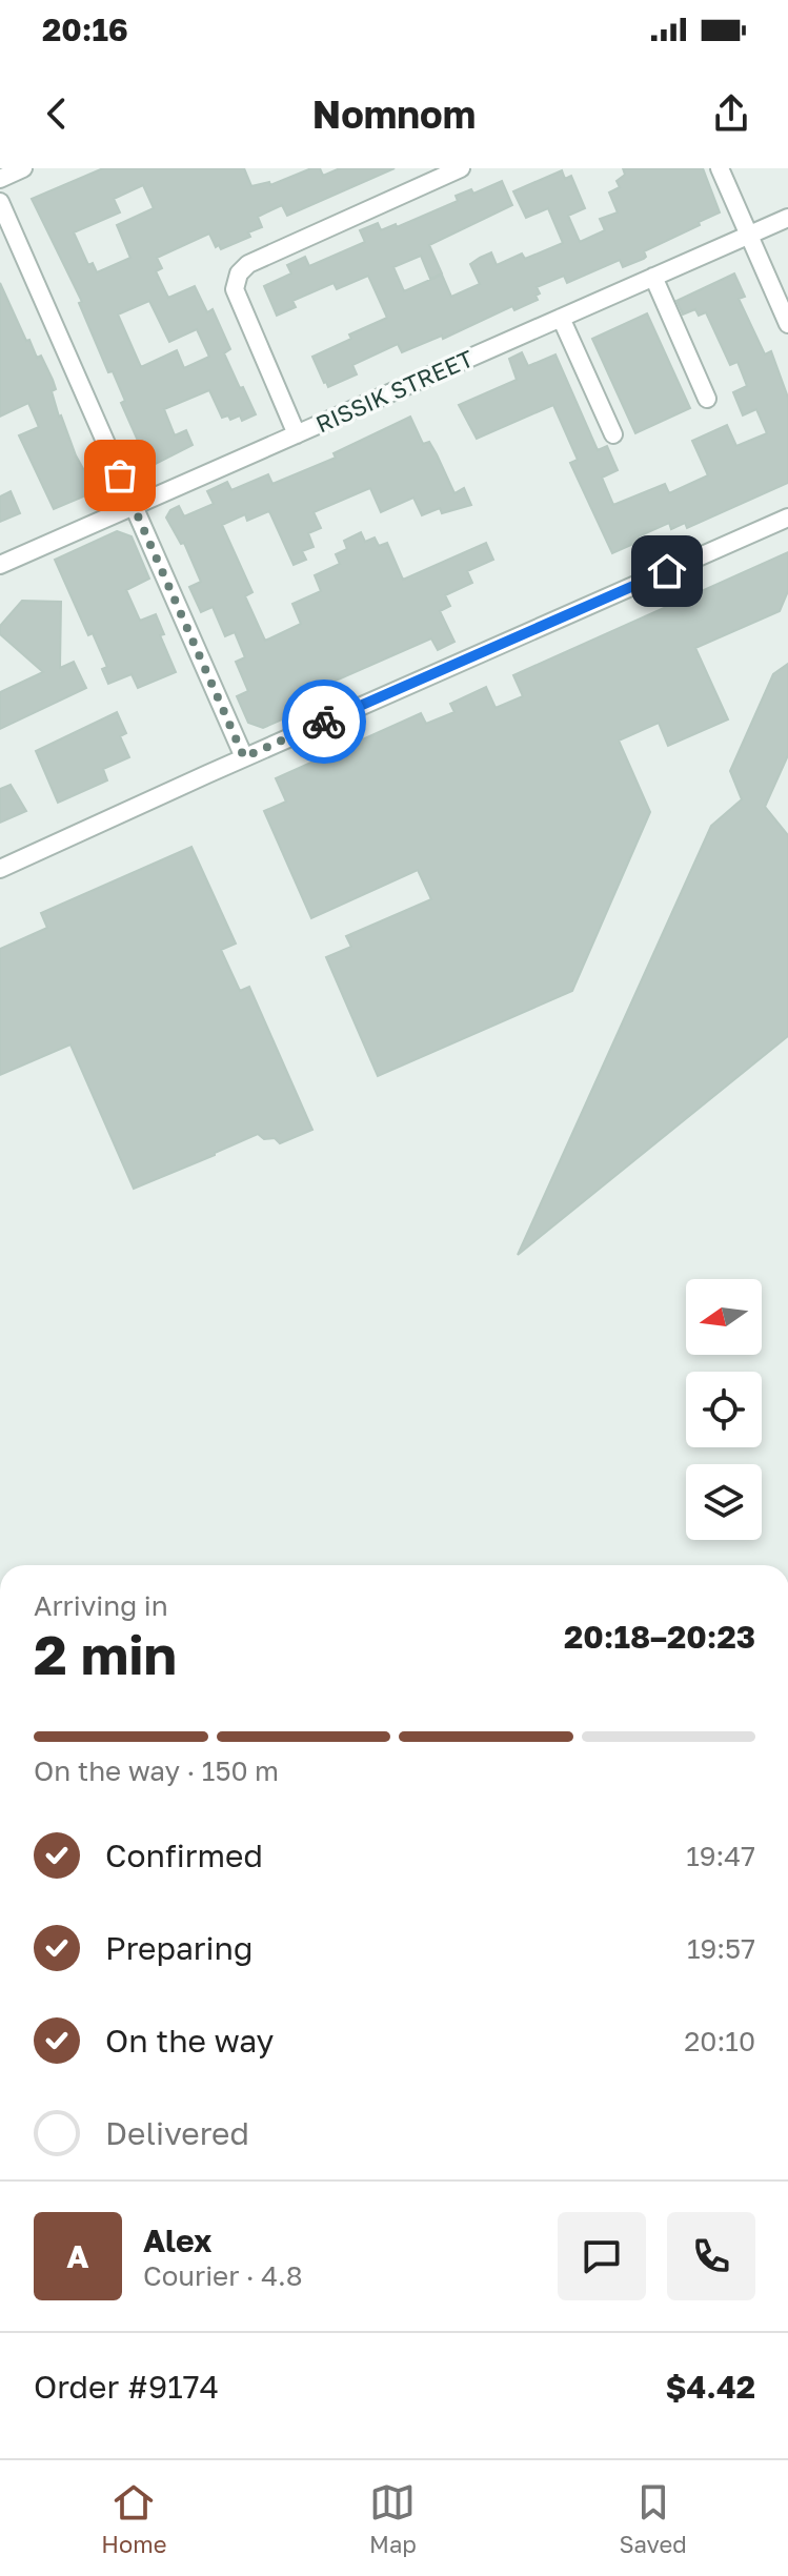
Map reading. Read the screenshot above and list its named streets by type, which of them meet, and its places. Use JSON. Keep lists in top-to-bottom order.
{
  "streets": {
    "street": ["RISSIK STREET"]
  },
  "north": "left",
  "page": {
    "status": "20:16",
    "header": "Nomnom",
    "heading": ["2 min", "Arriving in", "20:18–20:23"],
    "panel": [
      "Alex",
      "Courier · 4.8",
      "Order #9174",
      "$4.42"
    ],
    "bar": "On the way · 150 m",
    "list": [
      ["Confirmed", "19:47"],
      ["Preparing", "19:57"],
      ["On the way", "20:10"],
      "Delivered"
    ],
    "round": "A",
    "tabs": ["Home", "Map", "Saved"]
  }
}
